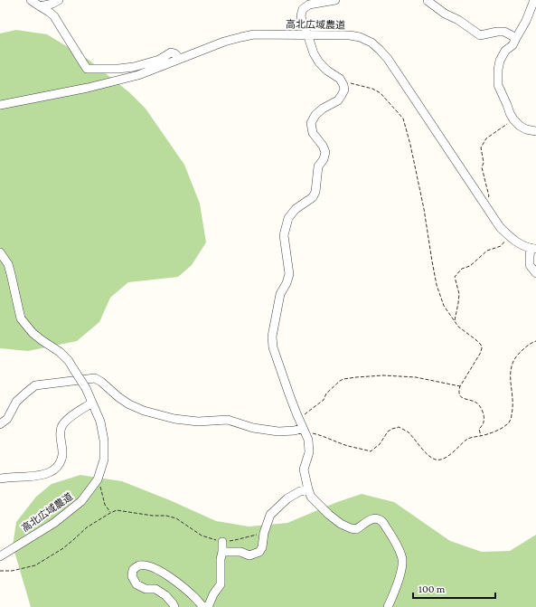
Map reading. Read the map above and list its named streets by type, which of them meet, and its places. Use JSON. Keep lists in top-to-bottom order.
{
  "streets": {
    "street": ["高北広域農道"]
  },
  "scale_bar": "100 m"
}
